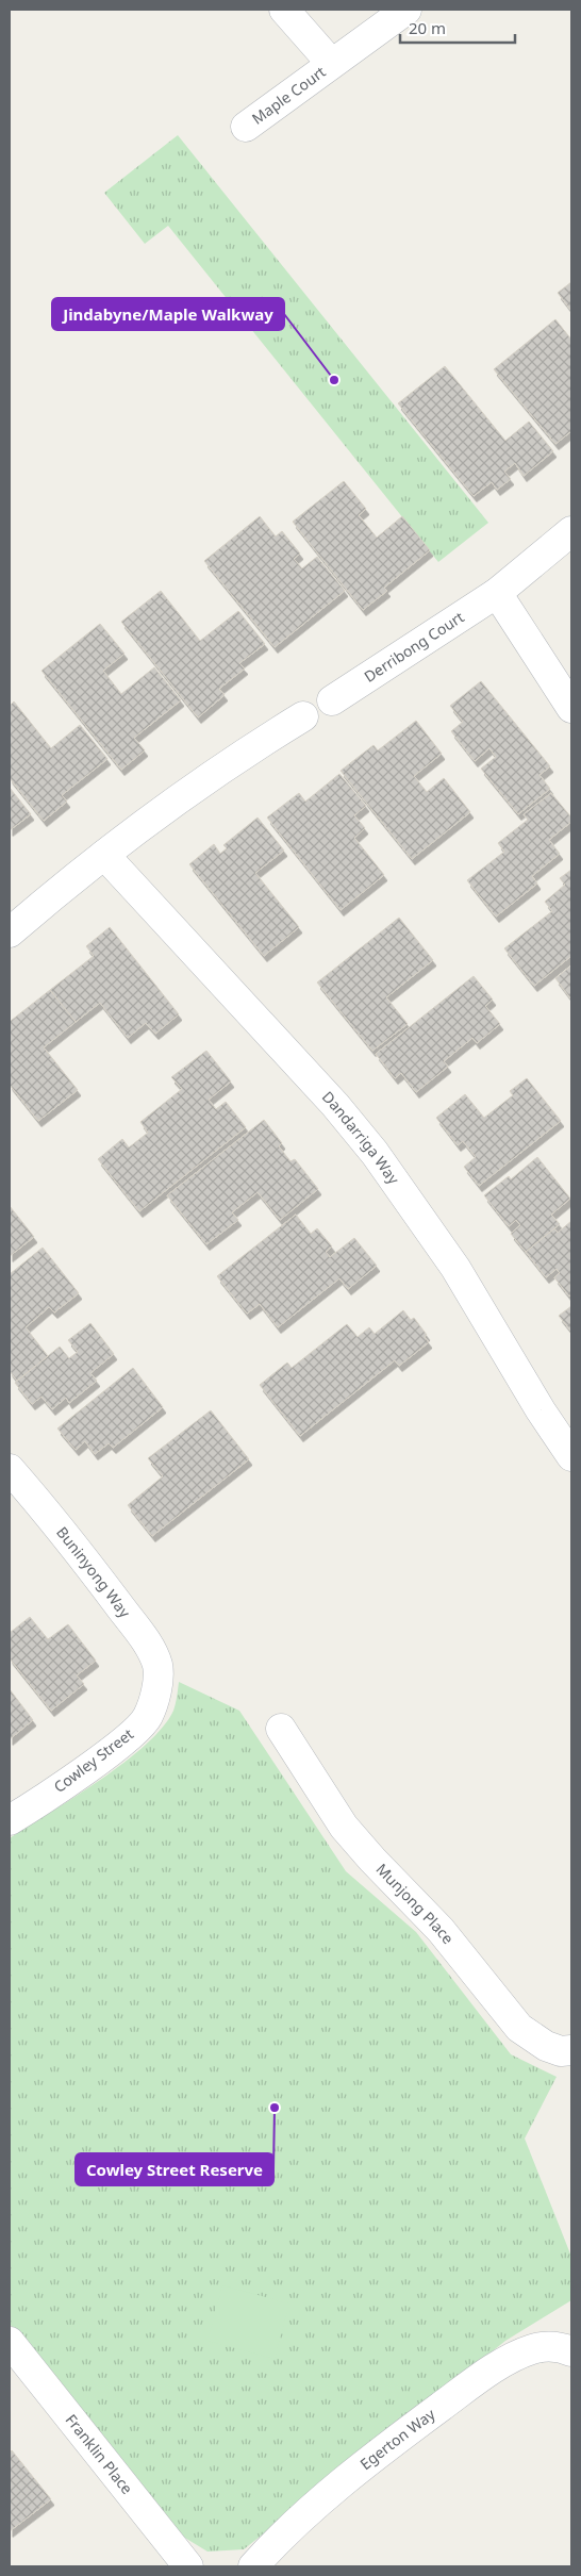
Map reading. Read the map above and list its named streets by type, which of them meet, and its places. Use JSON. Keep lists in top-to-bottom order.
{
  "streets": {
    "street": [
      "Maple Court",
      "Derribong Court",
      "Dandarriga Way",
      "Buninyong Way",
      "Cowley Street",
      "Munjong Place",
      "Egerton Way",
      "Franklin Place"
    ]
  },
  "crossings": [
    ["Buninyong Way", "Cowley Street"]
  ],
  "places": ["Jindabyne/Maple Walkway", "Cowley Street Reserve"],
  "scale_bar": "20 m"
}
